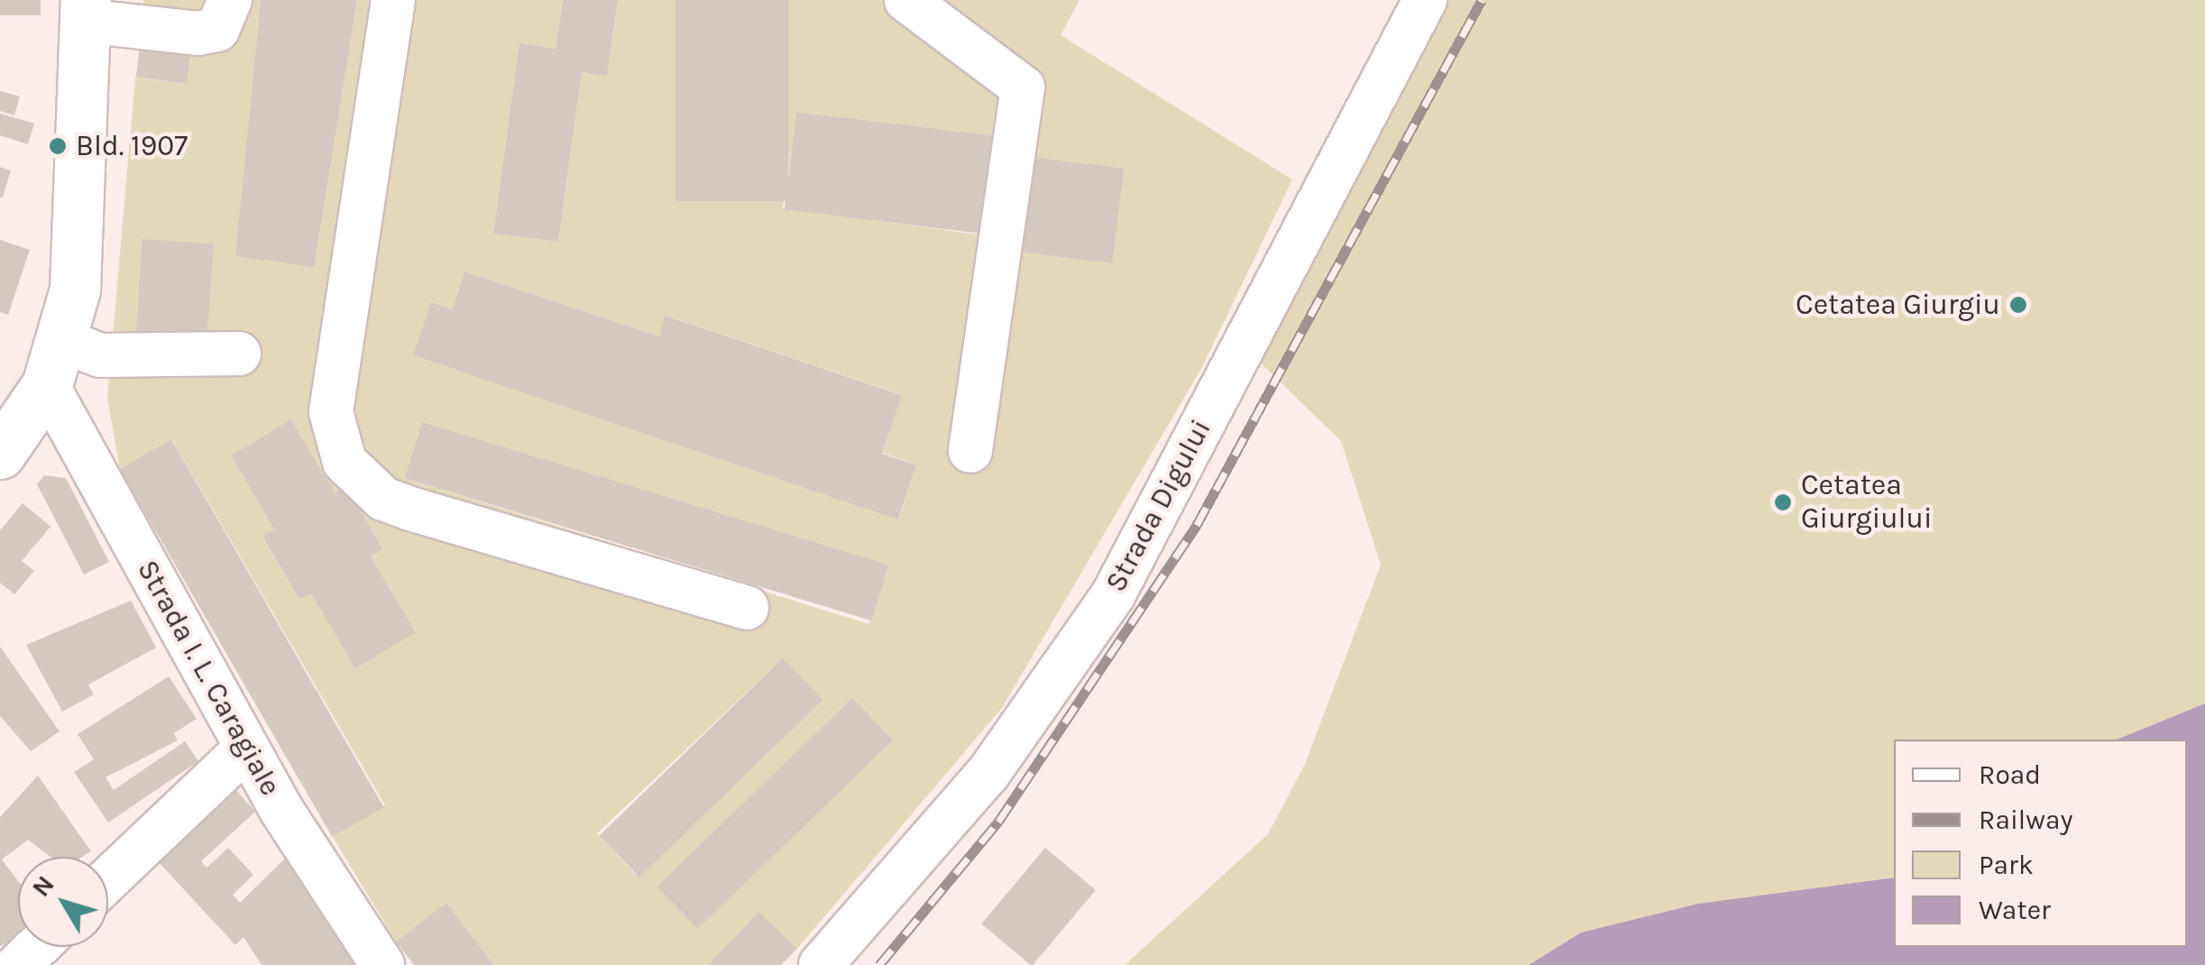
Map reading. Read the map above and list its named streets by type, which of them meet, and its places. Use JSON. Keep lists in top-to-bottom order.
{
  "streets": {
    "street": ["Strada Digului", "Strada I. L. Caragiale"]
  },
  "places": ["Bld. 1907", "Cetatea Giurgiu", "Cetatea Giurgiului"],
  "legend": [
    "Road",
    "Railway",
    "Park",
    "Water"
  ],
  "north": "top left"
}
